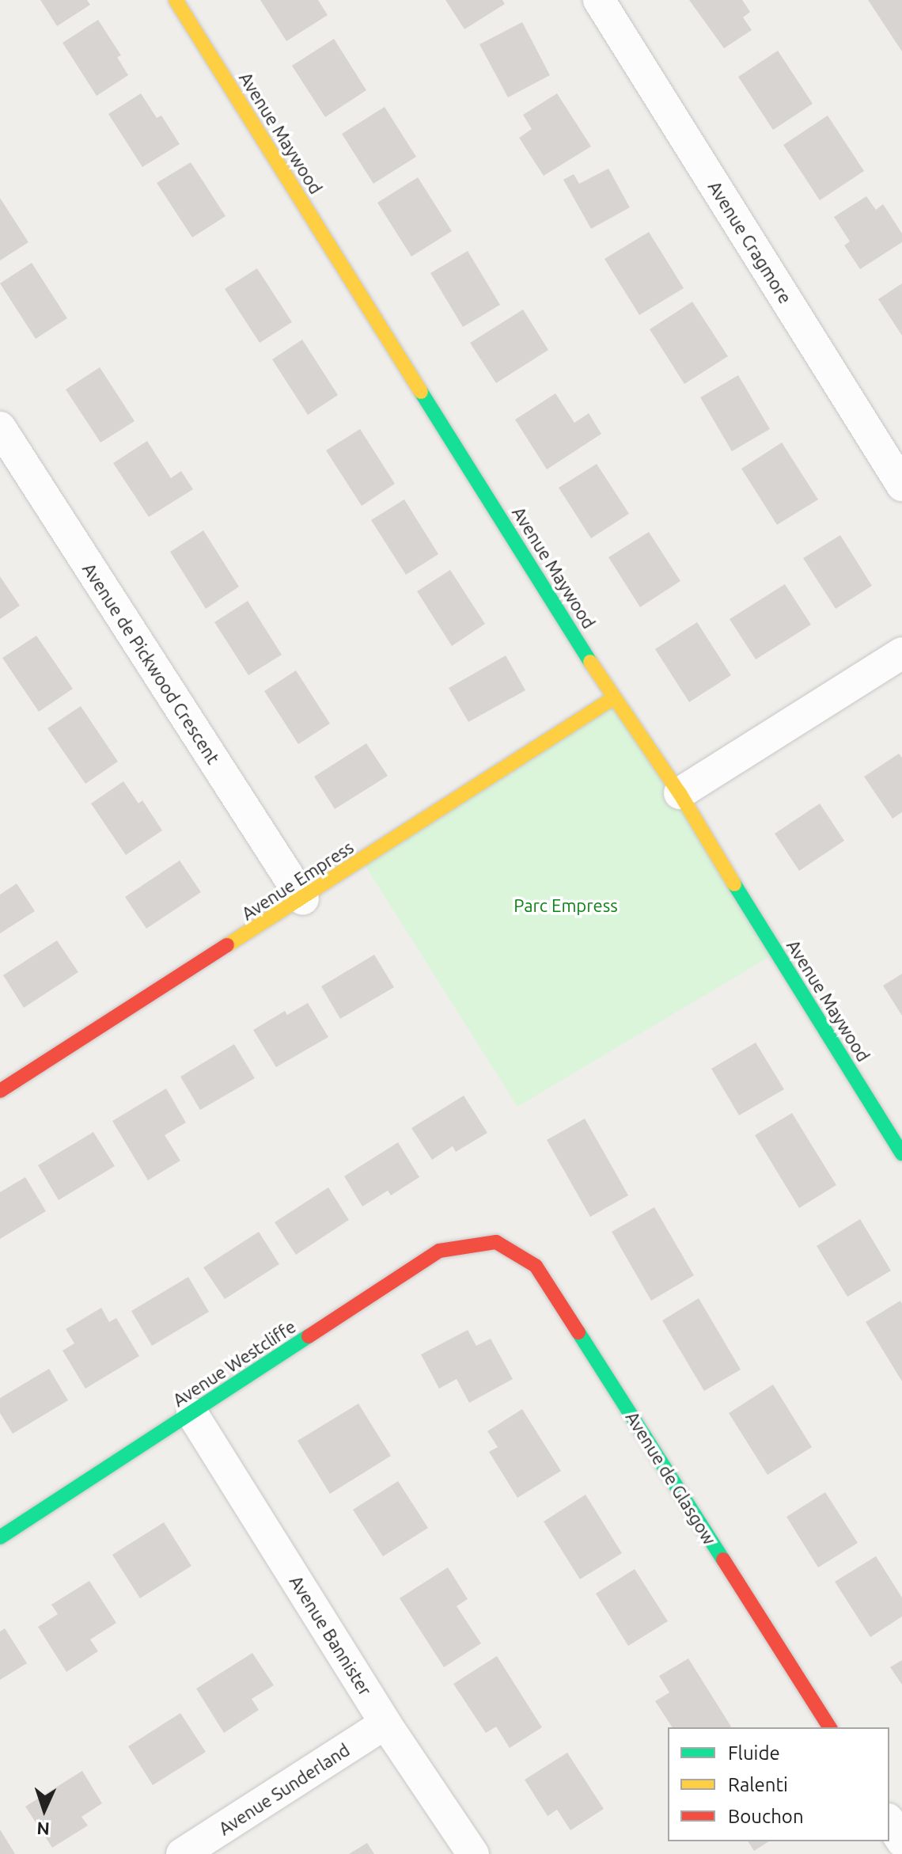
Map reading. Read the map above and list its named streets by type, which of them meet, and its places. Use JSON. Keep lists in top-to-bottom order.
{
  "streets": {
    "street": [
      "Avenue Maywood",
      "Avenue Cragmore",
      "Avenue de Pickwood Crescent",
      "Avenue Empress",
      "Avenue Westcliffe",
      "Avenue de Glasgow",
      "Avenue Bannister",
      "Avenue Sunderland"
    ]
  },
  "crossings": [
    ["Avenue Maywood", "Avenue Empress"],
    ["Avenue de Pickwood Crescent", "Avenue Empress"],
    ["Avenue Westcliffe", "Avenue de Glasgow"],
    ["Avenue Westcliffe", "Avenue Bannister"],
    ["Avenue Bannister", "Avenue Sunderland"]
  ],
  "parks": ["Parc Empress"],
  "legend": ["Fluide", "Ralenti", "Bouchon"],
  "north": "bottom"
}
